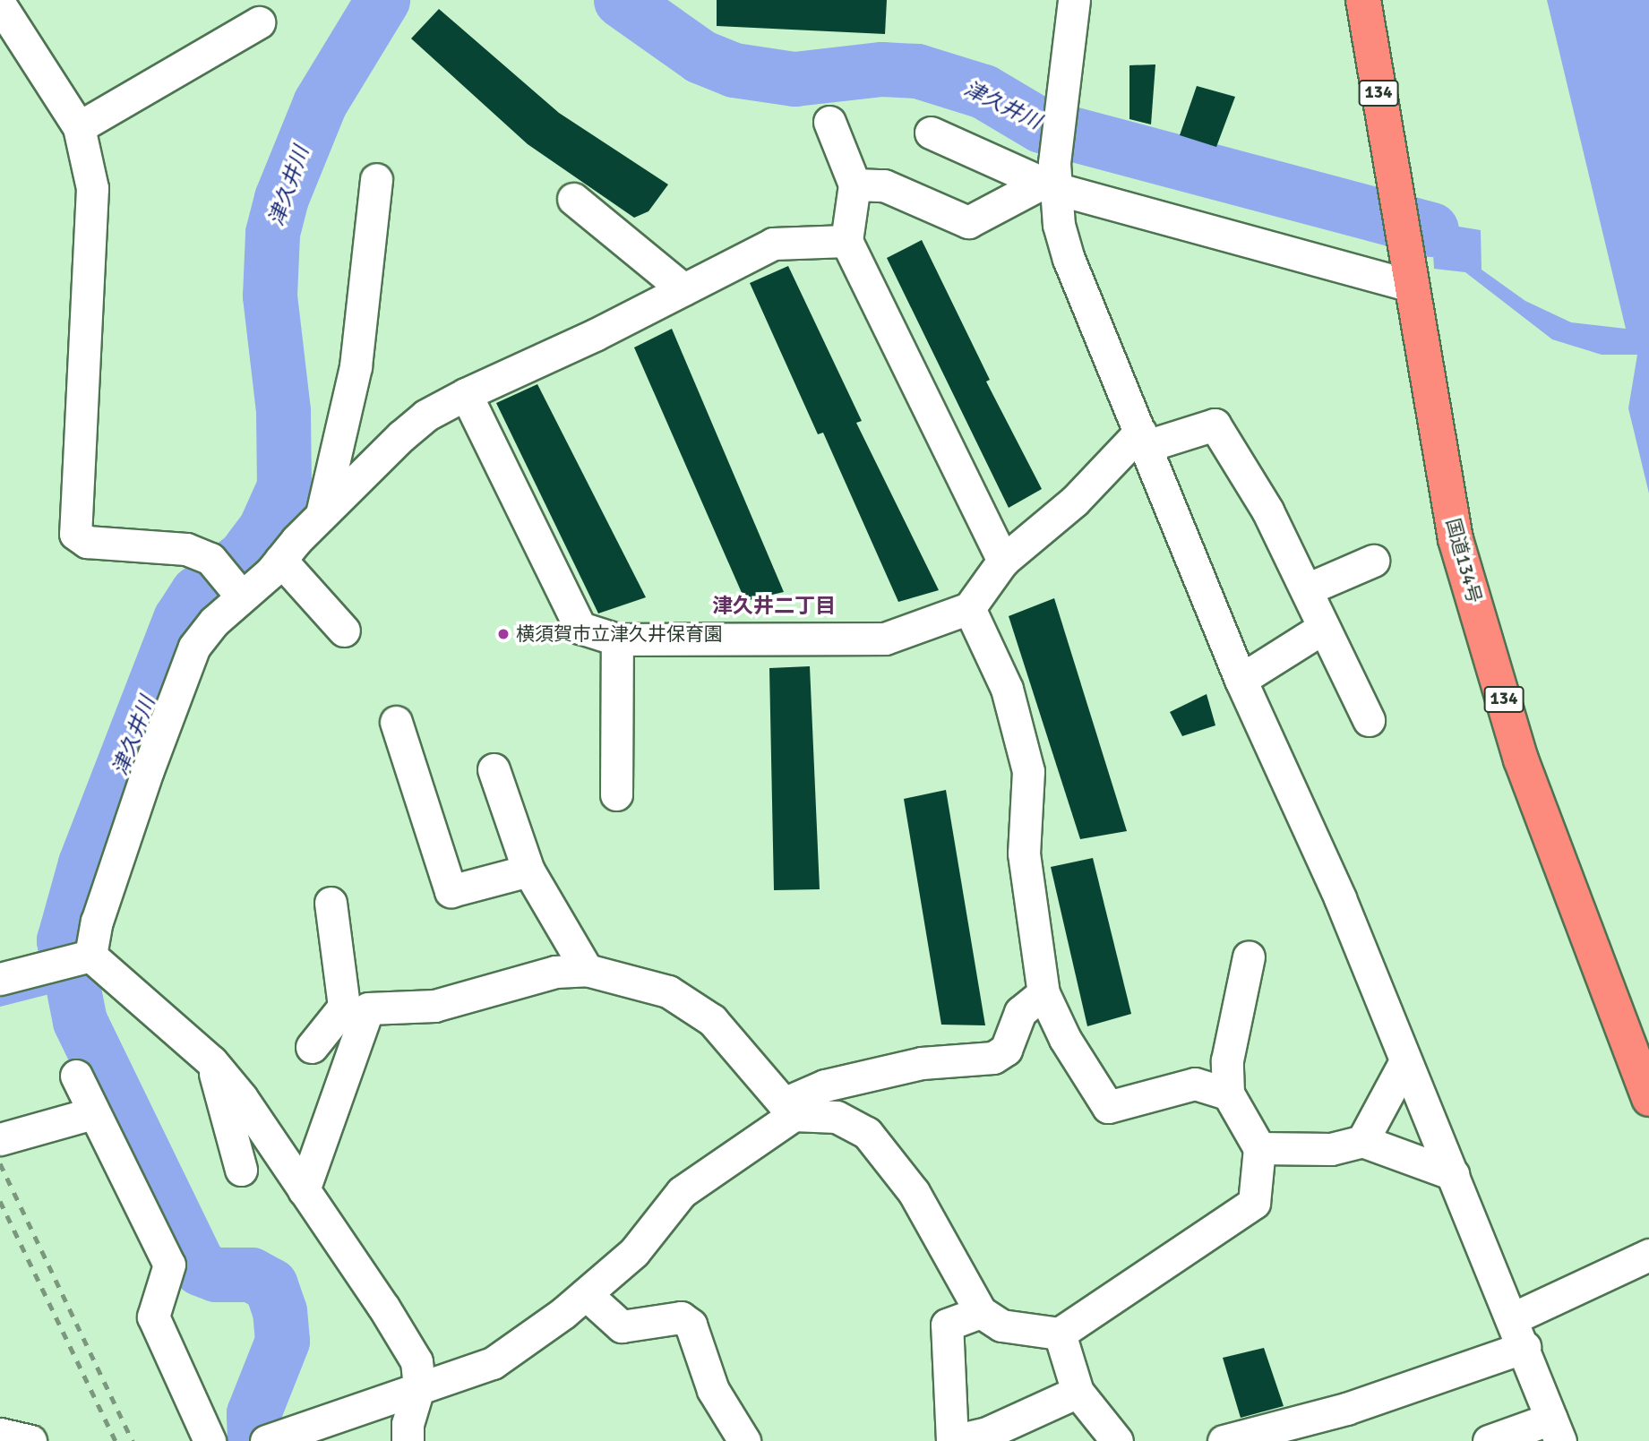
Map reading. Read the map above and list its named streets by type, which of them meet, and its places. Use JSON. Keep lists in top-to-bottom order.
{
  "streets": {
    "highway": ["134", "国道134号"]
  },
  "districts": ["津久井二丁目"],
  "water": ["津久井川"],
  "places": ["横須賀市立津久井保育園"]
}
